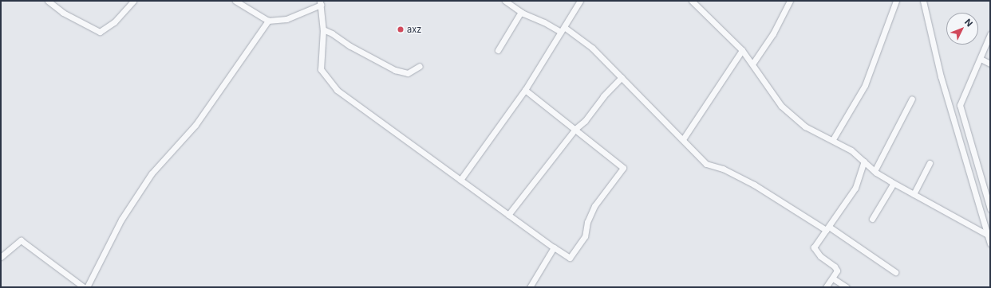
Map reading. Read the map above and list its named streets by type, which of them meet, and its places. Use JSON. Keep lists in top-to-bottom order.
{
  "places": ["axz"],
  "north": "top right"
}
